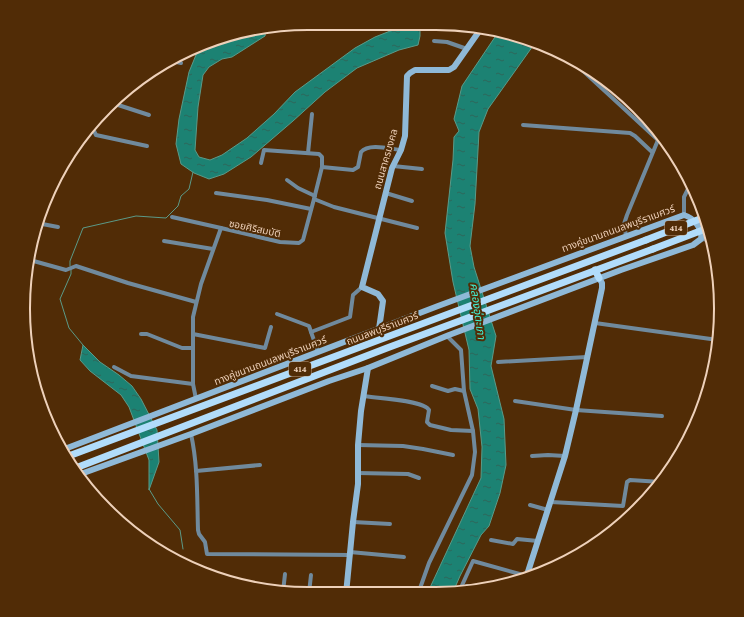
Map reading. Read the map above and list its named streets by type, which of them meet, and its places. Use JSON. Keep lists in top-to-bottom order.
{
  "streets": {
    "main road": [
      "ถนนสาครมงคล",
      "ทางคู่ขนานถนนลพบุรีราเมศวร์",
      "414",
      "ถนนลพบุรีราเมศวร์"
    ],
    "street": ["ซอยศิริสมบัติ"]
  },
  "crossings": [
    ["ซอยศิริสมบัติ", "ทางคู่ขนานถนนลพบุรีราเมศวร์"],
    ["ทางคู่ขนานถนนลพบุรีราเมศวร์", "414"]
  ],
  "water": ["คลองอุ่ตะเภา"]
}
